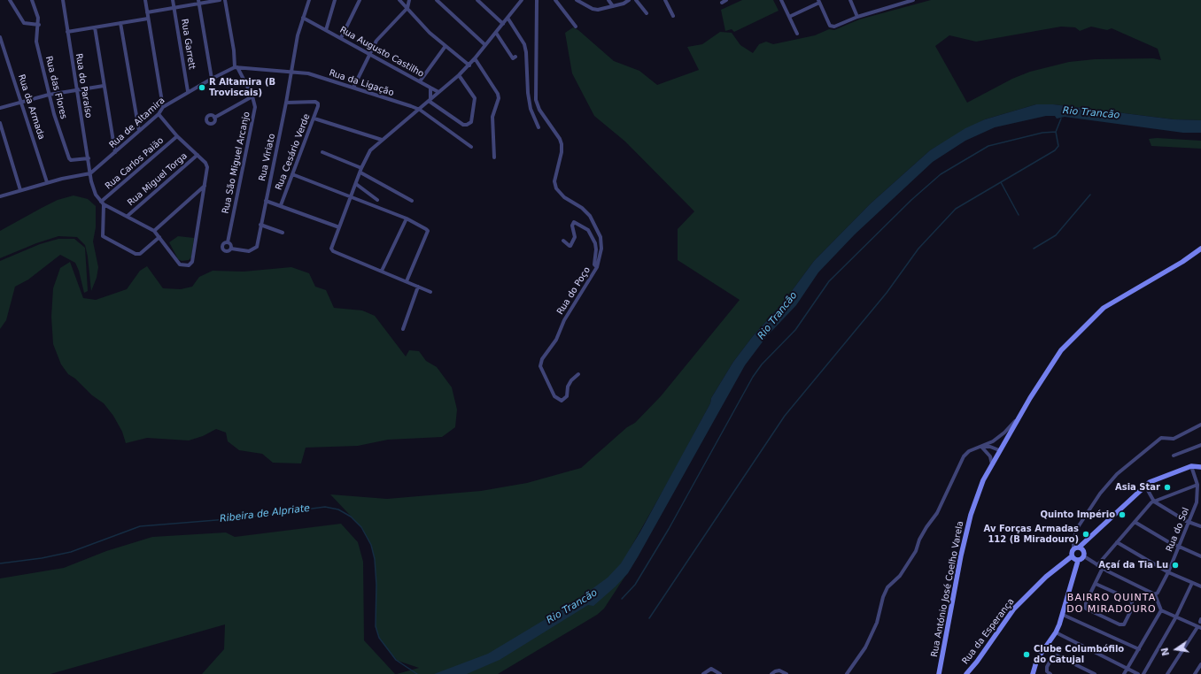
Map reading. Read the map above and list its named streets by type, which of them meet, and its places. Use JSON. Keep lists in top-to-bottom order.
{
  "streets": {
    "street": [
      "Rua Garrett",
      "Rua Augusto Castilho",
      "Rua da Ligação",
      "Rua do Paraíso",
      "Rua das Flores",
      "Rua da Armada",
      "Rua de Altamira",
      "Rua Cesário Verde",
      "Rua Viriato",
      "Rua São Miguel Arcanjo",
      "Rua Carlos Paião",
      "Rua Miguel Torga",
      "Rua do Poço",
      "Rua do Sol",
      "Rua António José Coelho Varela",
      "Rua da Esperança"
    ]
  },
  "crossings": [
    ["Rua Garrett", "Rua de Altamira"],
    ["Rua Augusto Castilho", "Rua Viriato"],
    ["Rua da Ligação", "Rua de Altamira"],
    ["Rua da Ligação", "Rua Viriato"],
    ["Rua da Ligação", "Rua São Miguel Arcanjo"],
    ["Rua do Paraíso", "Rua das Flores"],
    ["Rua do Paraíso", "Rua de Altamira"],
    ["Rua do Paraíso", "Rua Carlos Paião"],
    ["Rua de Altamira", "Rua São Miguel Arcanjo"],
    ["Rua Cesário Verde", "Rua Viriato"],
    ["Rua Viriato", "Rua São Miguel Arcanjo"]
  ],
  "districts": ["BAIRRO QUINTA DO MIRADOURO"],
  "water": ["Rio Trancão", "Ribeira de Alpriate"],
  "places": [
    "R Altamira (B Troviscais)",
    "Asia Star",
    "Quinto Império",
    "Av Forças Armadas 112 (B Miradouro)",
    "Açaí da Tia Lu",
    "Clube Columbófilo do Catujal"
  ],
  "north": "left"
}
